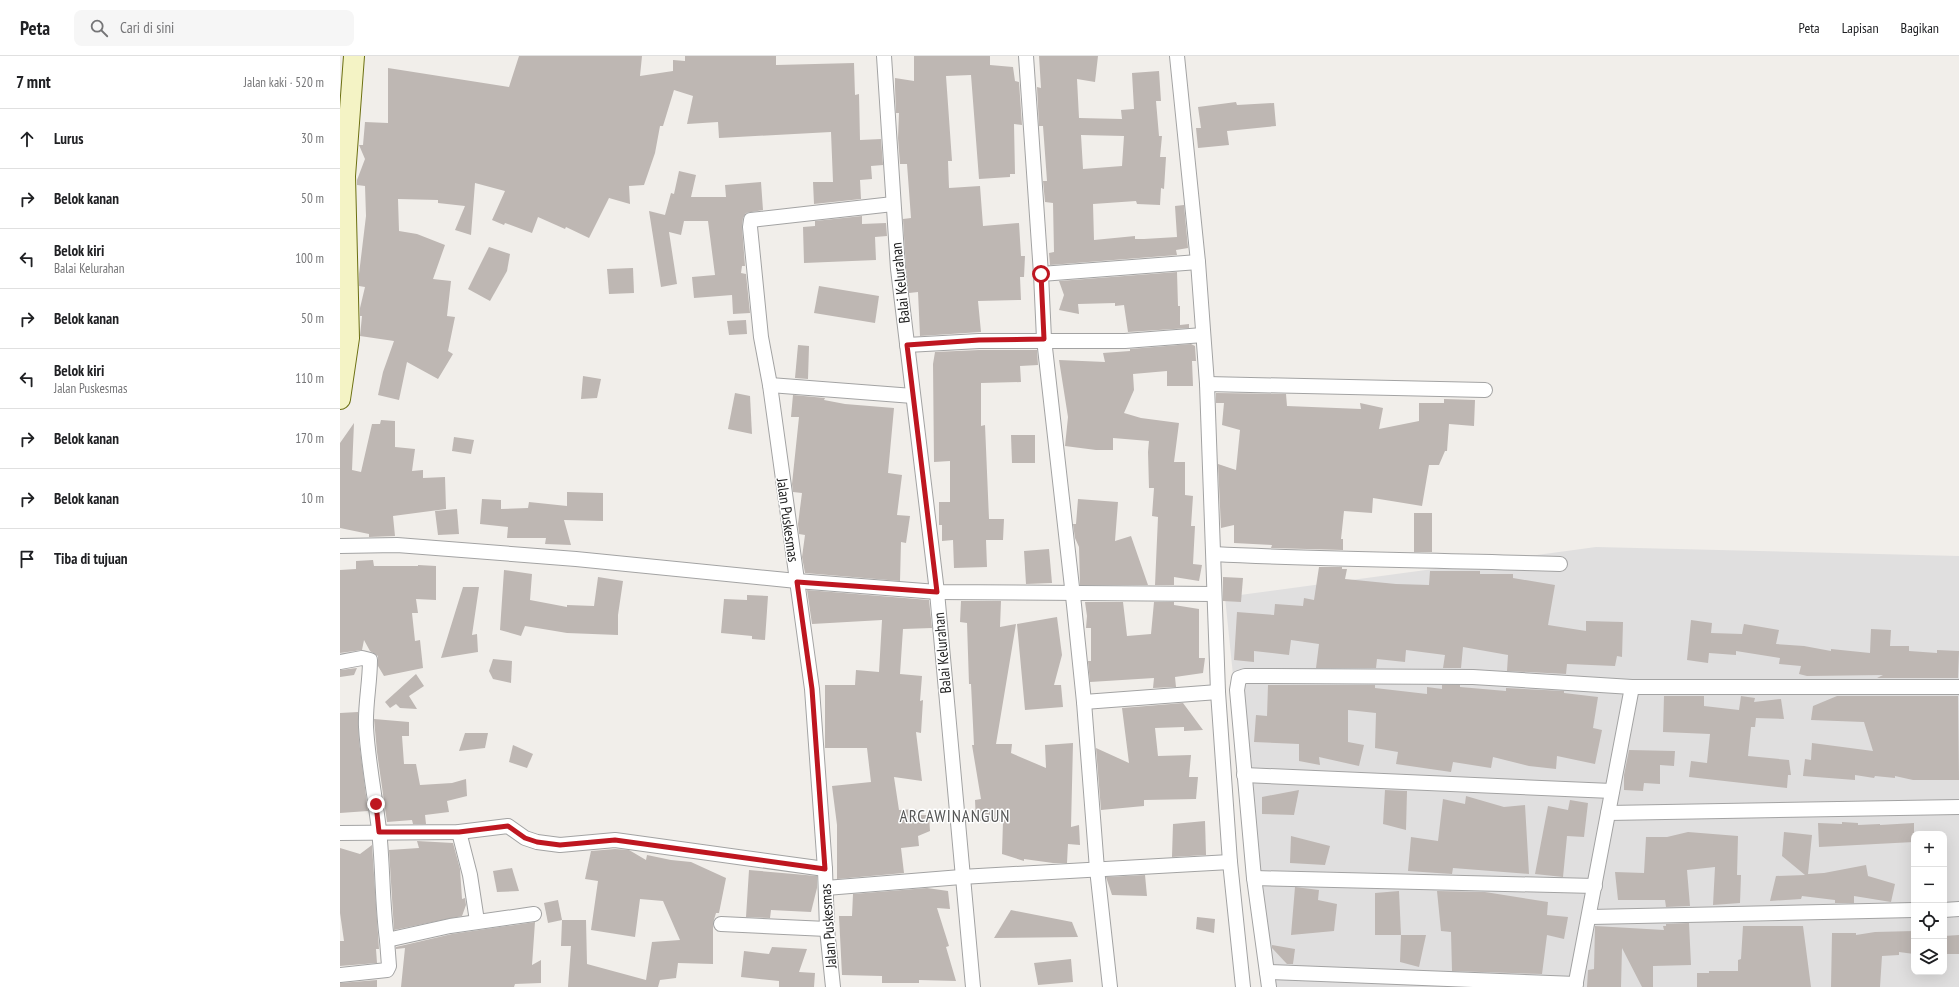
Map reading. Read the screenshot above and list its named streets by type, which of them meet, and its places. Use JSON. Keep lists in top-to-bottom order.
{
  "streets": {
    "street": ["Balai Kelurahan", "Jalan Puskesmas"]
  },
  "crossings": [
    ["Balai Kelurahan", "Jalan Puskesmas"]
  ],
  "districts": ["ARCAWINANGUN"],
  "page": {
    "header": "Peta",
    "search": "Cari di sini",
    "nav": ["Peta", "Lapisan", "Bagikan"],
    "heading": ["7 mnt", "Jalan kaki · 520 m"],
    "list": [
      ["Lurus", "30 m"],
      ["Belok kanan", "50 m"],
      ["Belok kiri", "Balai Kelurahan", "100 m"],
      ["Belok kanan", "50 m"],
      ["Belok kiri", "Jalan Puskesmas", "110 m"],
      ["Belok kanan", "170 m"],
      ["Belok kanan", "10 m"],
      "Tiba di tujuan"
    ],
    "map_buttons": ["+", "−"]
  }
}
